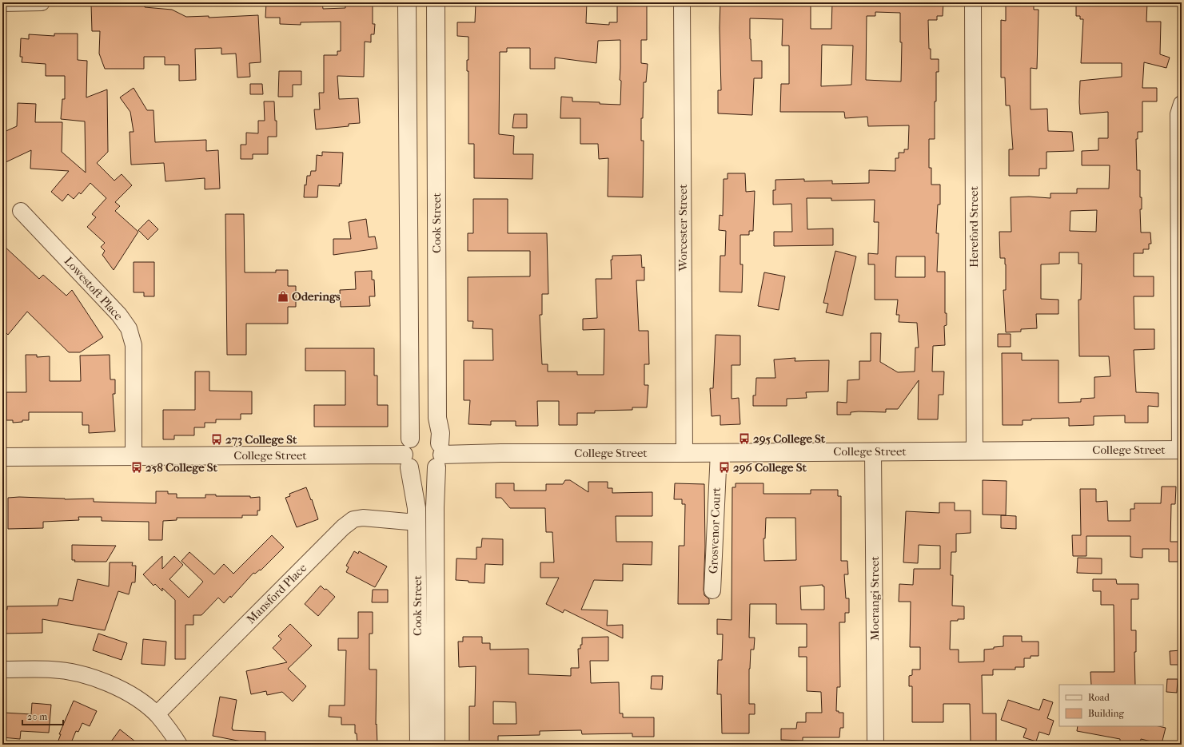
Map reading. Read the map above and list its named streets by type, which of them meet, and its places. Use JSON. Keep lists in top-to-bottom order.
{
  "streets": {
    "street": [
      "Cook Street",
      "Hereford Street",
      "Worcester Street",
      "Lowestoft Place",
      "College Street",
      "Grosvenor Court",
      "Mansford Place",
      "Moerangi Street"
    ]
  },
  "crossings": [
    ["Cook Street", "College Street"],
    ["Cook Street", "Mansford Place"],
    ["Hereford Street", "College Street"],
    ["Worcester Street", "College Street"],
    ["Lowestoft Place", "College Street"],
    ["College Street", "Grosvenor Court"],
    ["College Street", "Moerangi Street"]
  ],
  "places": {
    "shop": ["Oderings"],
    "bus stop": [
      "295 College St",
      "273 College St",
      "258 College St",
      "296 College St"
    ]
  },
  "legend": ["Road", "Building"],
  "scale_bar": "20 m"
}
